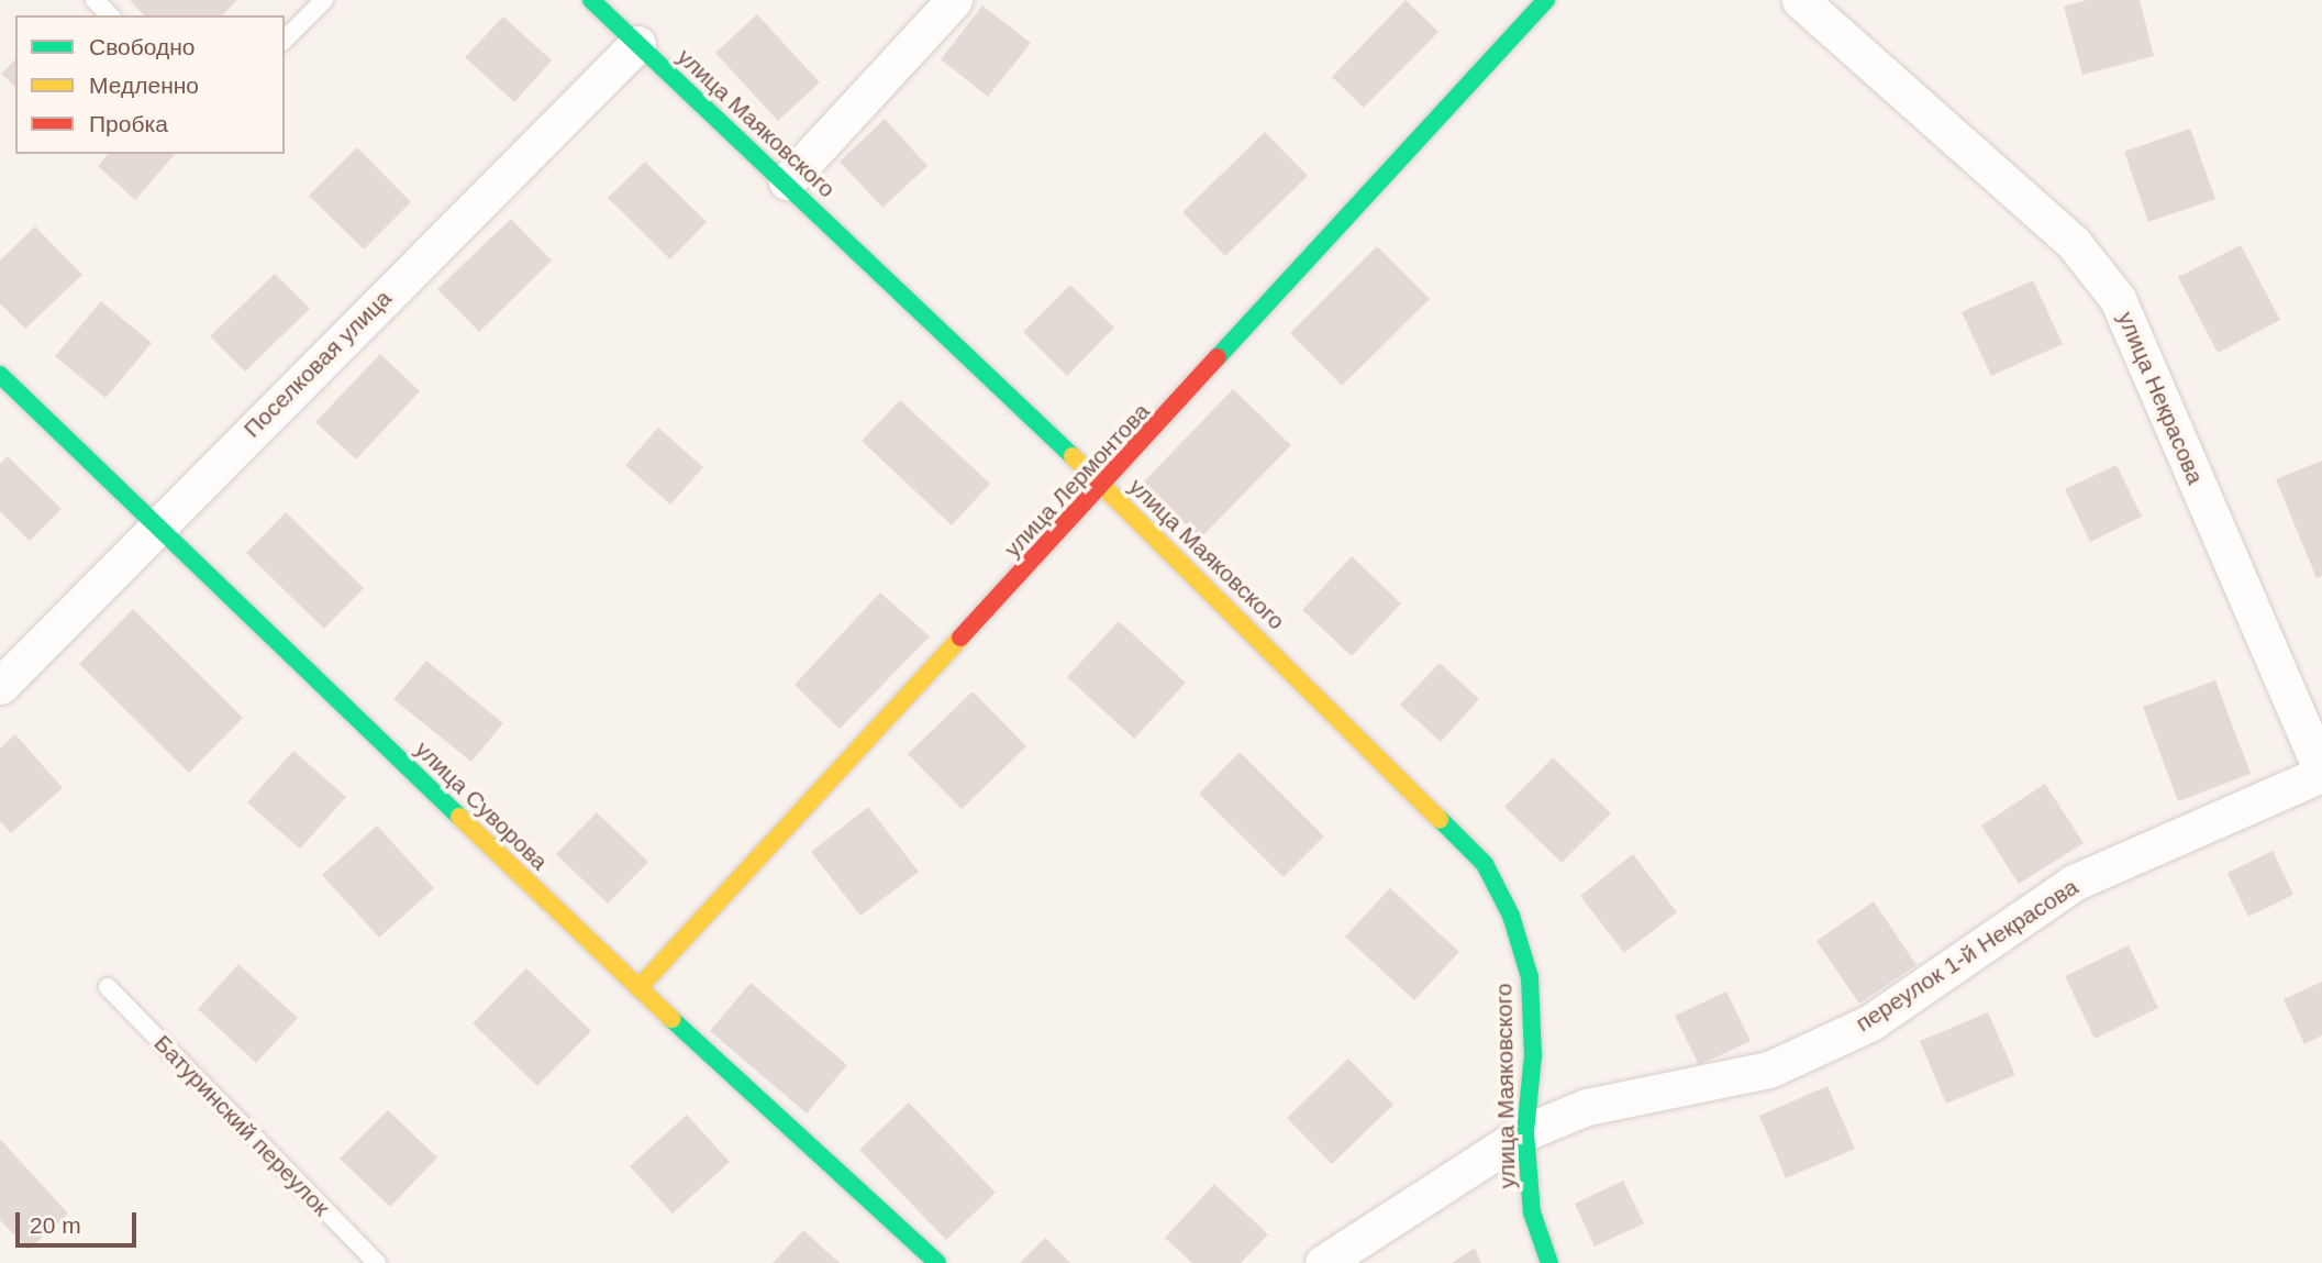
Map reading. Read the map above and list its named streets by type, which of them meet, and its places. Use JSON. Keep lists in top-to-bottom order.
{
  "streets": {
    "street": [
      "улица Маяковского",
      "Поселковая улица",
      "улица Некрасова",
      "улица Лермонтова",
      "улица Суворова",
      "переулок 1-й Некрасова"
    ],
    "lane": ["Батуринский переулок"]
  },
  "crossings": [
    ["улица Маяковского", "Поселковая улица"],
    ["улица Маяковского", "улица Лермонтова"],
    ["улица Маяковского", "переулок 1-й Некрасова"],
    ["Поселковая улица", "улица Суворова"],
    ["улица Некрасова", "переулок 1-й Некрасова"],
    ["улица Лермонтова", "улица Суворова"]
  ],
  "legend": ["Свободно", "Медленно", "Пробка"],
  "scale_bar": "20 m"
}
